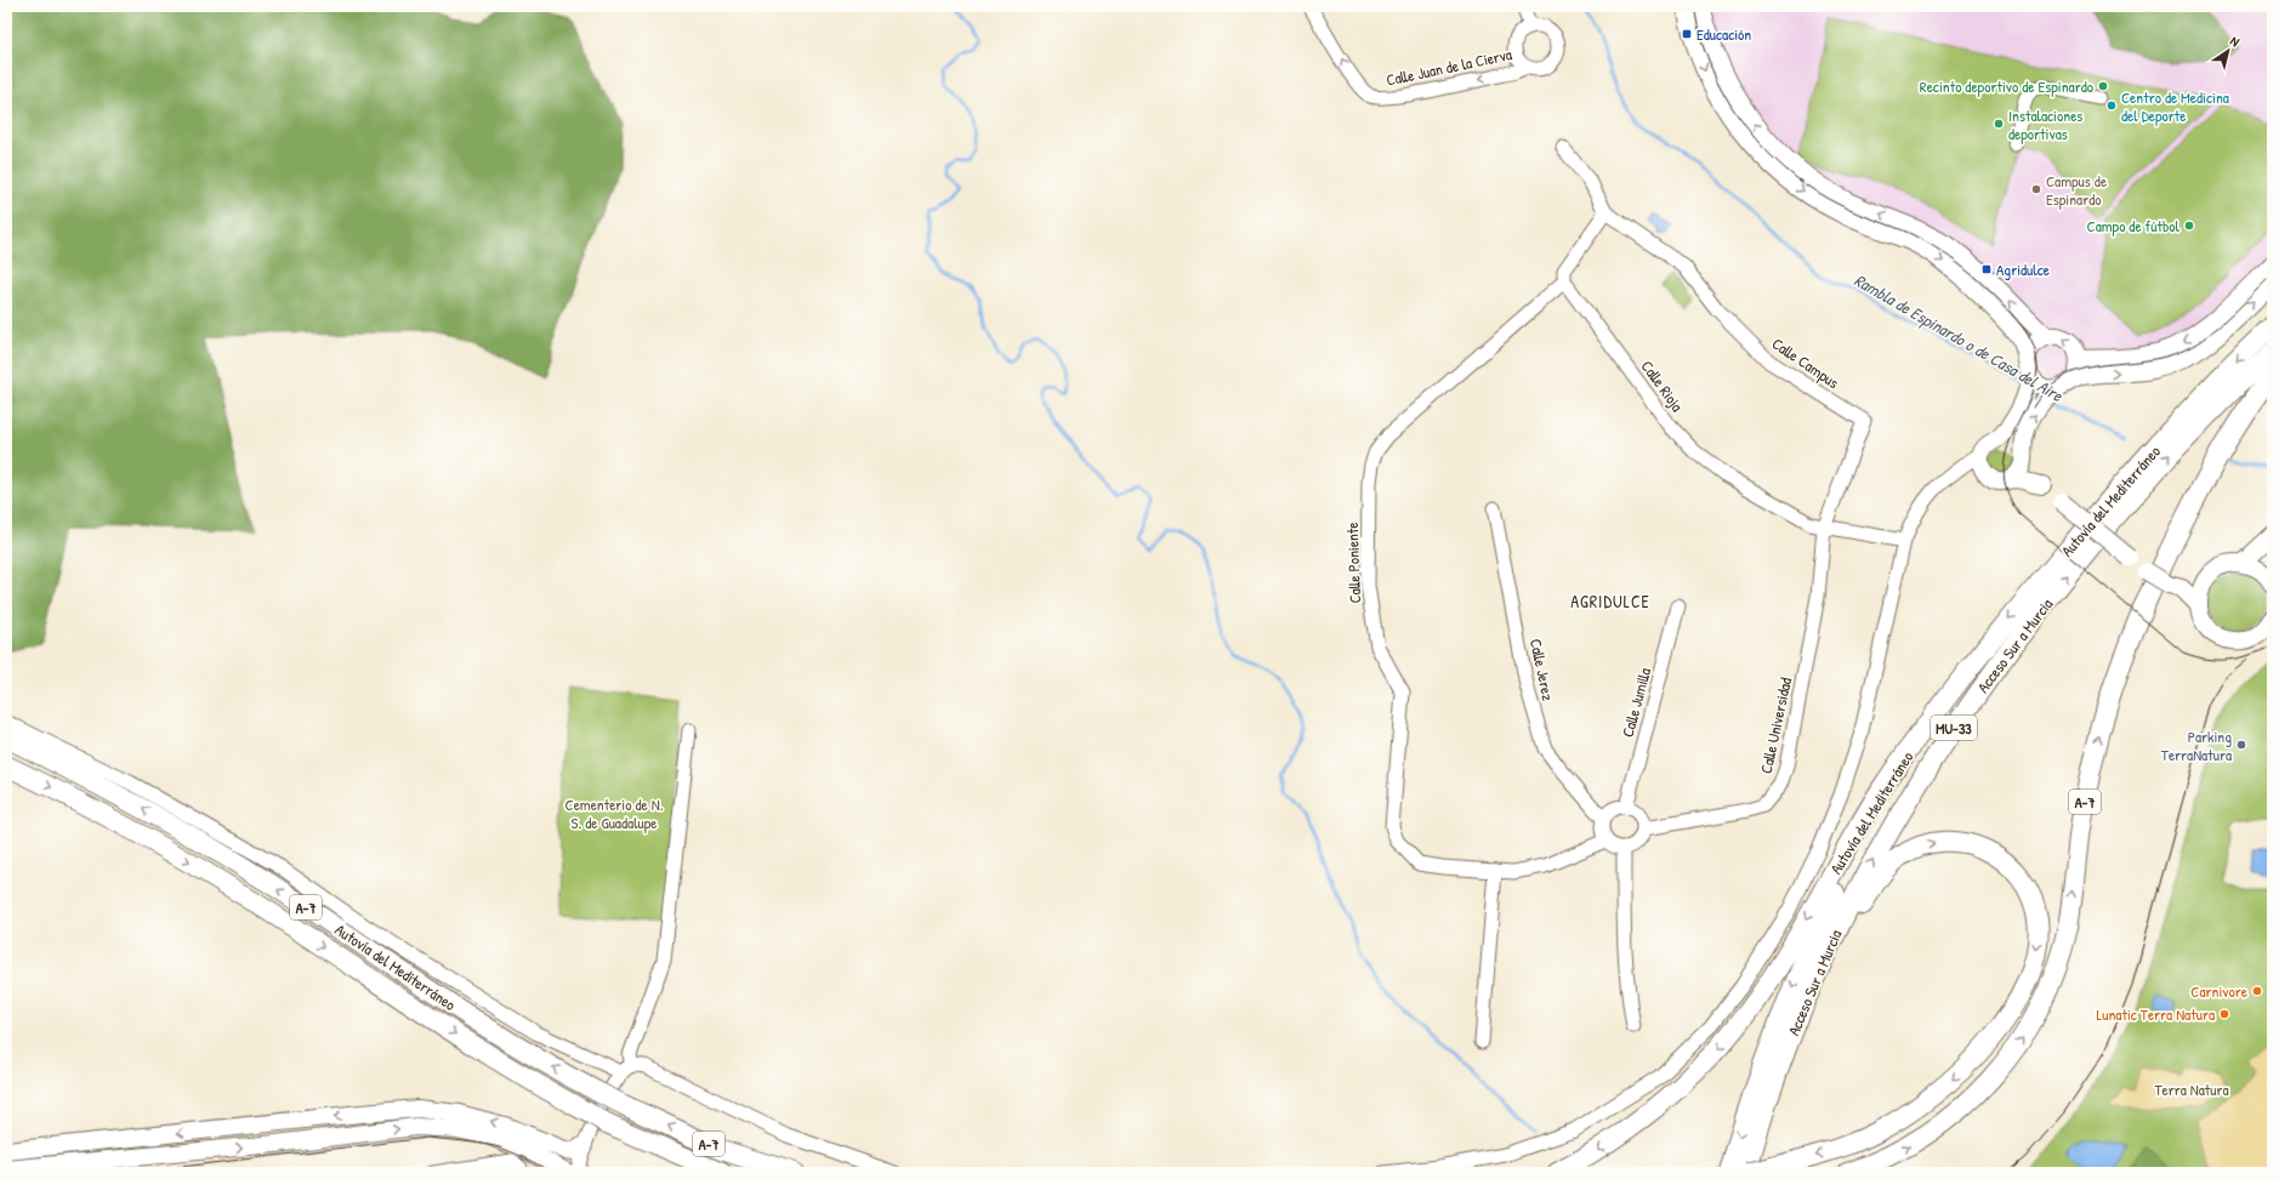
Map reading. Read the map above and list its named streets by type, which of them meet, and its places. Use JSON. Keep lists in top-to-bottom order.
{
  "streets": {
    "highway": [
      "Autovía del Mediterráneo",
      "Acceso Sur a Murcia",
      "MU-33",
      "A-7"
    ],
    "street": [
      "Calle Juan de la Cierva",
      "Calle Campus",
      "Calle Rioja",
      "Calle Poniente",
      "Calle Jerez",
      "Calle Jumilla",
      "Calle Universidad"
    ]
  },
  "crossings": [
    ["Calle Campus", "Calle Rioja"],
    ["Calle Campus", "Calle Universidad"],
    ["Calle Rioja", "Calle Poniente"],
    ["Calle Rioja", "Calle Universidad"],
    ["Autovía del Mediterráneo", "Acceso Sur a Murcia"],
    ["Calle Poniente", "Calle Jerez"],
    ["Calle Poniente", "Calle Jumilla"],
    ["Calle Poniente", "Calle Universidad"],
    ["Calle Jerez", "Calle Jumilla"],
    ["Calle Jerez", "Calle Universidad"],
    ["Calle Jumilla", "Calle Universidad"]
  ],
  "one_way": ["Calle Juan de la Cierva"],
  "districts": ["AGRIDULCE"],
  "water": ["Rambla de Espinardo o de Casa del Aire"],
  "parks": ["Cementerio de N. S. de Guadalupe", "Terra Natura"],
  "places": {
    "transit": ["Educación", "Agridulce"],
    "other": [
      "Recinto deportivo de Espinardo",
      "Centro de Medicina del Deporte",
      "Instalaciones deportivas",
      "Campus de Espinardo",
      "Campo de fútbol",
      "Parking TerraNatura",
      "Carnivore",
      "Lunatic Terra Natura"
    ]
  },
  "north": "top right"
}
